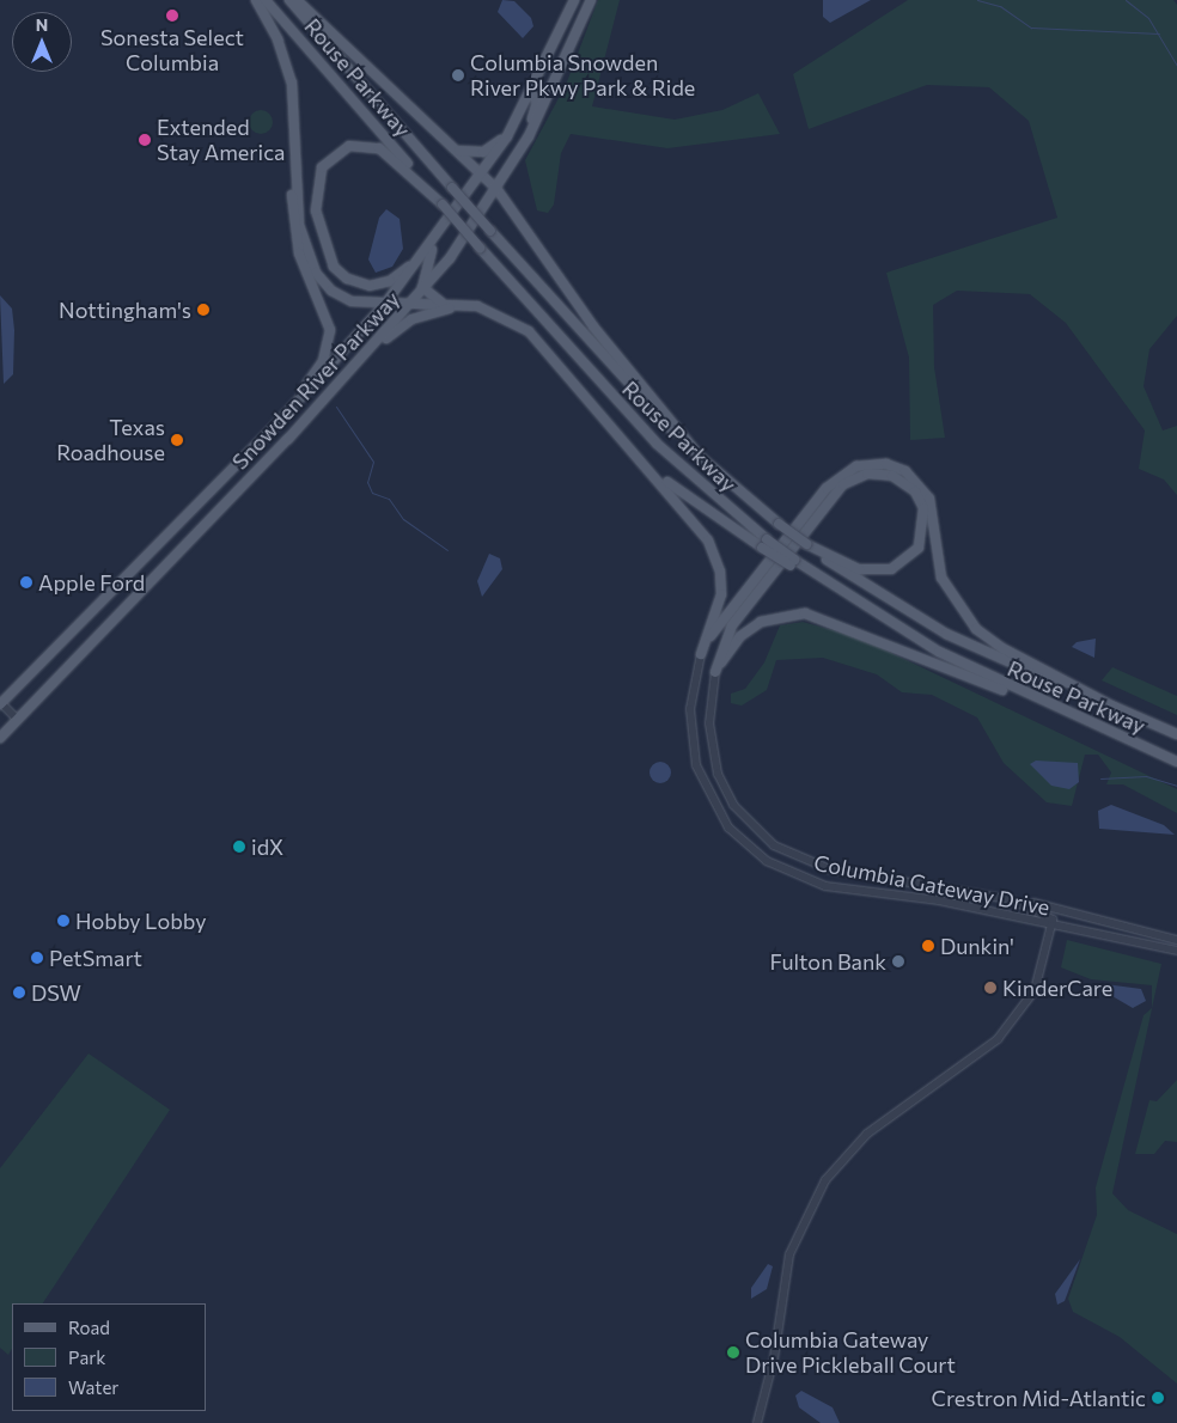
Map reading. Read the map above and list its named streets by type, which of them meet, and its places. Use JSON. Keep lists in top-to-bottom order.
{
  "streets": {
    "main road": ["Rouse Parkway", "Snowden River Parkway"],
    "street": ["Columbia Gateway Drive"]
  },
  "places": [
    "Sonesta Select Columbia",
    "Columbia Snowden River Pkwy Park & Ride",
    "Extended Stay America",
    "Nottingham's",
    "Texas Roadhouse",
    "Apple Ford",
    "idX",
    "Hobby Lobby",
    "Dunkin'",
    "PetSmart",
    "Fulton Bank",
    "KinderCare",
    "DSW",
    "Columbia Gateway Drive Pickleball Court",
    "Crestron Mid-Atlantic"
  ],
  "legend": ["Road", "Park", "Water"],
  "north": "top"
}
